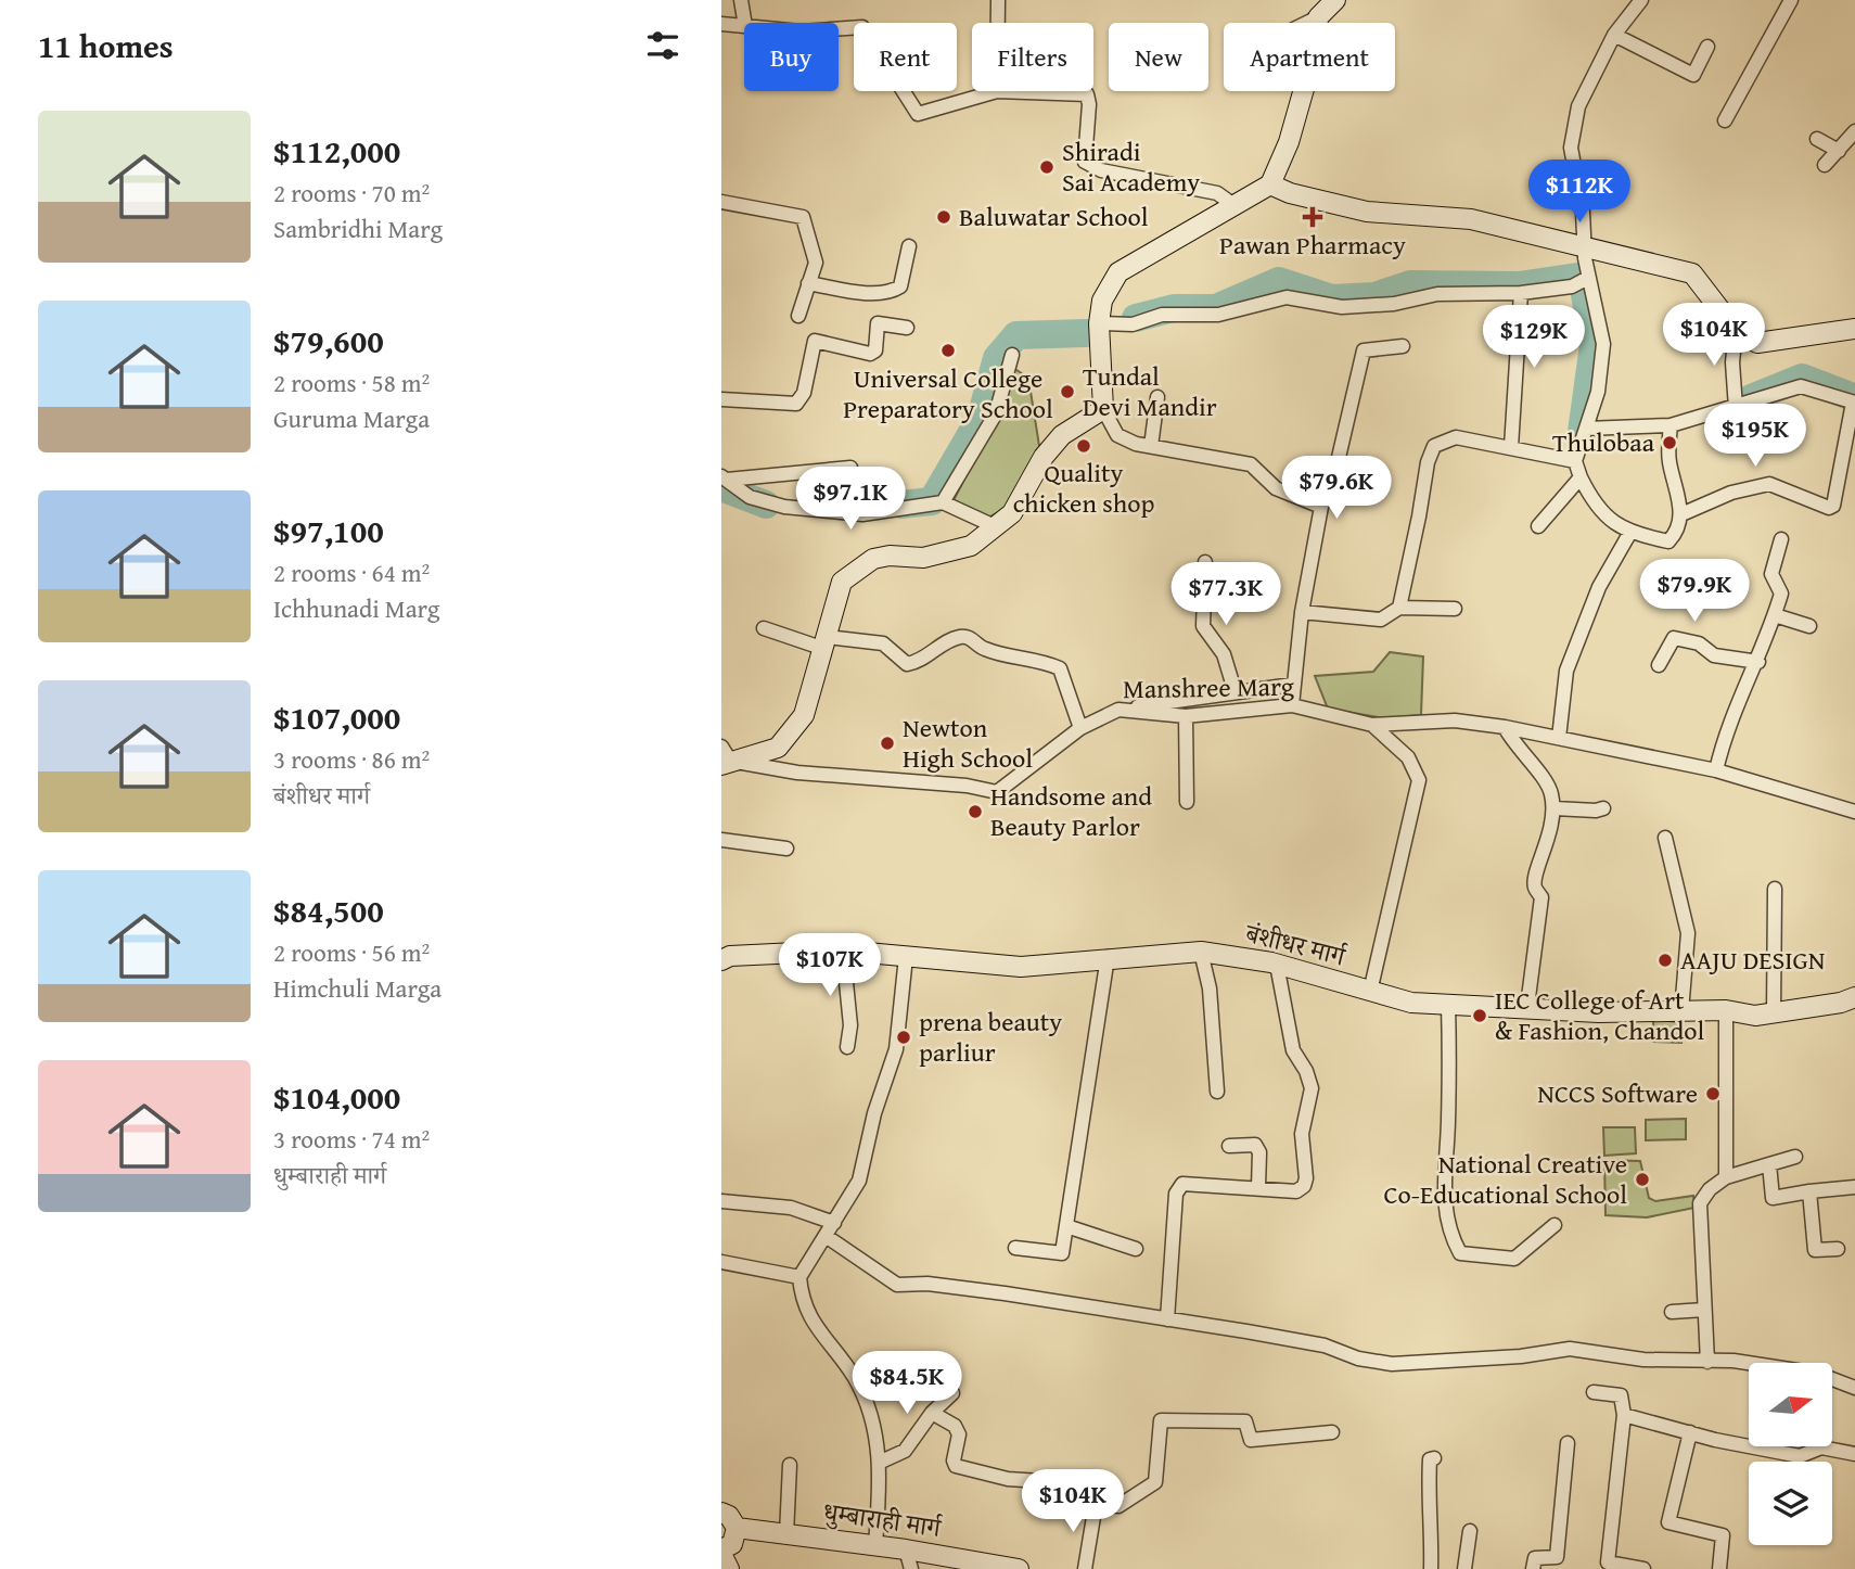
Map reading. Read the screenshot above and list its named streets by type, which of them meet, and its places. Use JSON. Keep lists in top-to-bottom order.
{
  "streets": {
    "street": ["Manshree Marg", "बंशीधर मार्ग", "धुम्बाराही मार्ग"]
  },
  "places": {
    "other": [
      "Shiradi Sai Academy",
      "Baluwatar School",
      "Universal College Preparatory School",
      "Tundal Devi Mandir",
      "Thulobaa",
      "Quality chicken shop",
      "Newton High School",
      "Handsome and Beauty Parlor",
      "AAJU DESIGN",
      "IEC College of Art & Fashion, Chandol",
      "prena beauty parliur",
      "NCCS Software",
      "National Creative Co-Educational School"
    ],
    "health": ["Pawan Pharmacy"]
  },
  "north": "right",
  "page": {
    "heading": "11 homes",
    "chip": [
      "Buy",
      "Rent",
      "Filters",
      "New",
      "Apartment"
    ],
    "list": [
      {
        "name": "$112,000",
        "note": "2 rooms · 70 m² · Sambridhi Marg"
      },
      {
        "name": "$79,600",
        "note": "2 rooms · 58 m² · Guruma Marga"
      },
      {
        "name": "$97,100",
        "note": "2 rooms · 64 m² · Ichhunadi Marg"
      },
      {
        "name": "$107,000",
        "note": "3 rooms · 86 m² · बंशीधर मार्ग"
      },
      {
        "name": "$84,500",
        "note": "2 rooms · 56 m² · Himchuli Marga"
      },
      {
        "name": "$104,000",
        "note": "3 rooms · 74 m² · धुम्बाराही मार्ग"
      }
    ],
    "price": [
      "$112K",
      "$104K",
      "$129K",
      "$195K",
      "$79.6K",
      "$97.1K",
      "$79.9K",
      "$77.3K",
      "$107K",
      "$84.5K",
      "$104K"
    ]
  }
}
